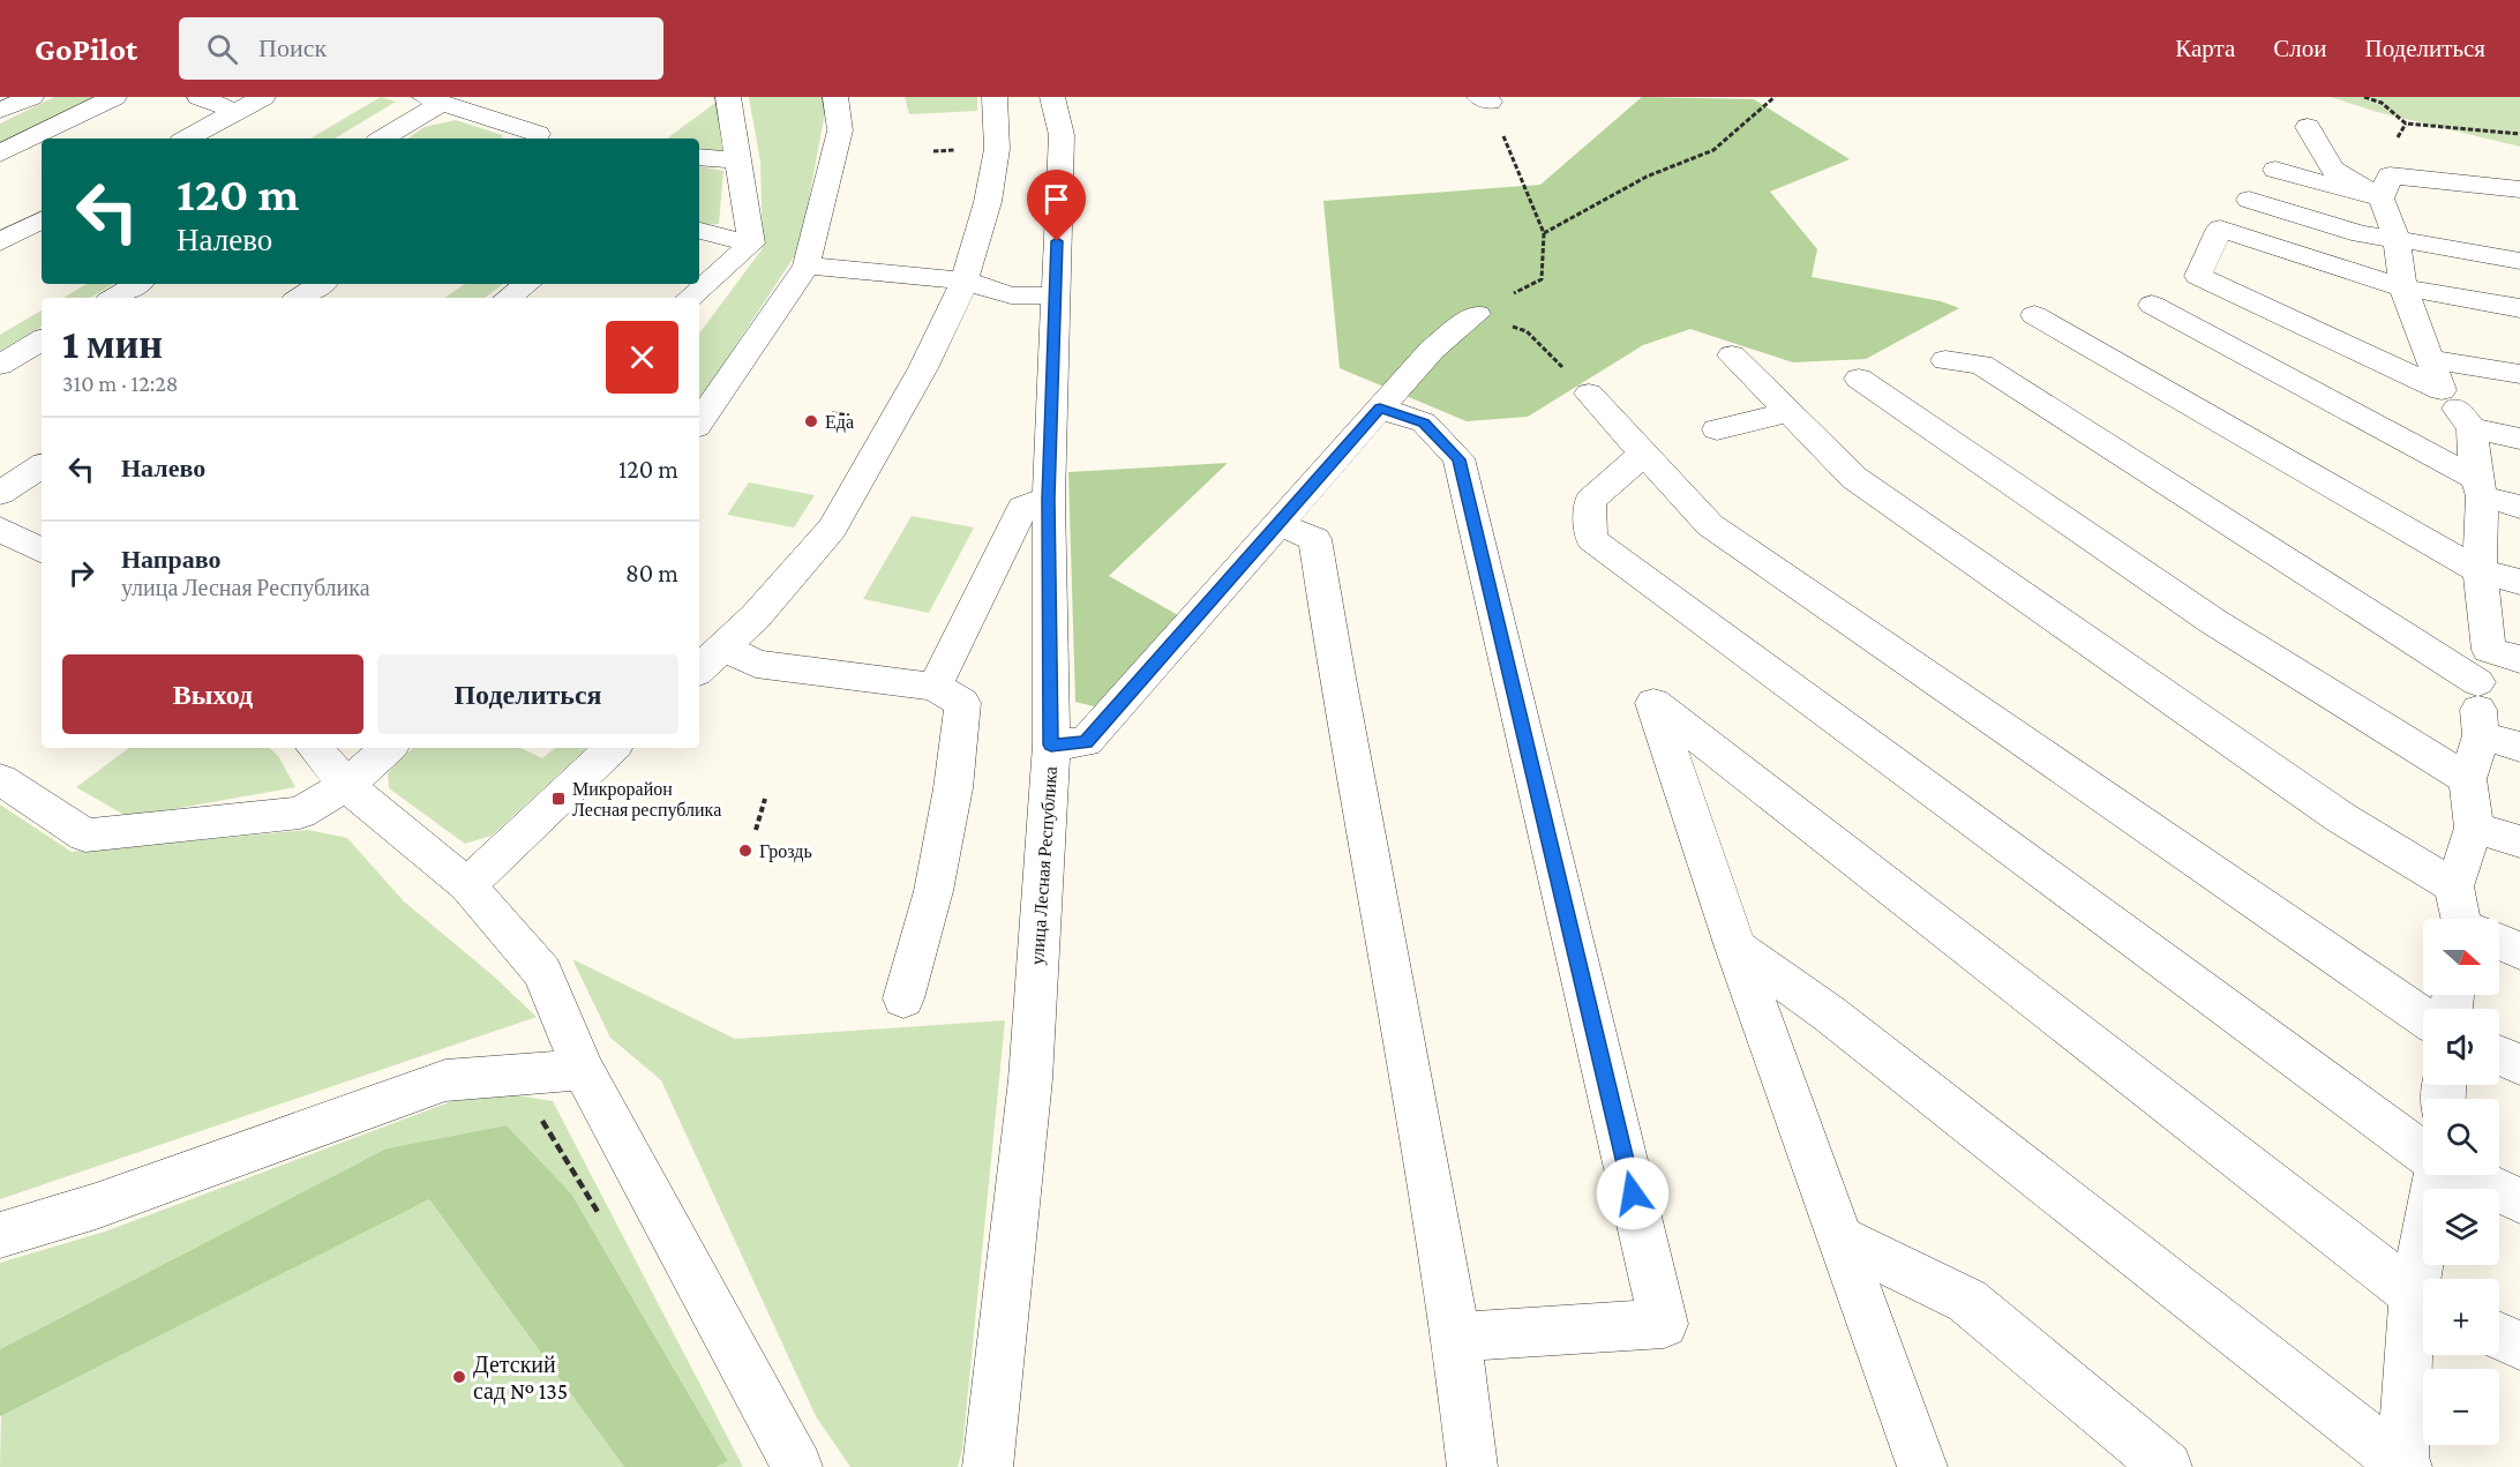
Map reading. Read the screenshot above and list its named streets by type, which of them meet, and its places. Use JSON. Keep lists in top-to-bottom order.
{
  "streets": {
    "street": ["улица Лесная Республика"]
  },
  "places": {
    "other": ["Еда", "Гроздь", "Детский сад № 135"],
    "transit": ["Микрорайон Лесная республика"]
  },
  "north": "right",
  "page": {
    "header": "GoPilot",
    "search": "Поиск",
    "nav": ["Карта", "Слои", "Поделиться"],
    "turn": ["120 m", "Налево"],
    "heading": ["1 мин", "310 m · 12:28"],
    "list": [
      {
        "name": "Налево",
        "value": "120 m"
      },
      {
        "name": "Направо",
        "note": "улица Лесная Республика",
        "value": "80 m"
      }
    ],
    "buttons": ["Выход", "Поделиться"],
    "map_buttons": ["+", "−"]
  }
}
